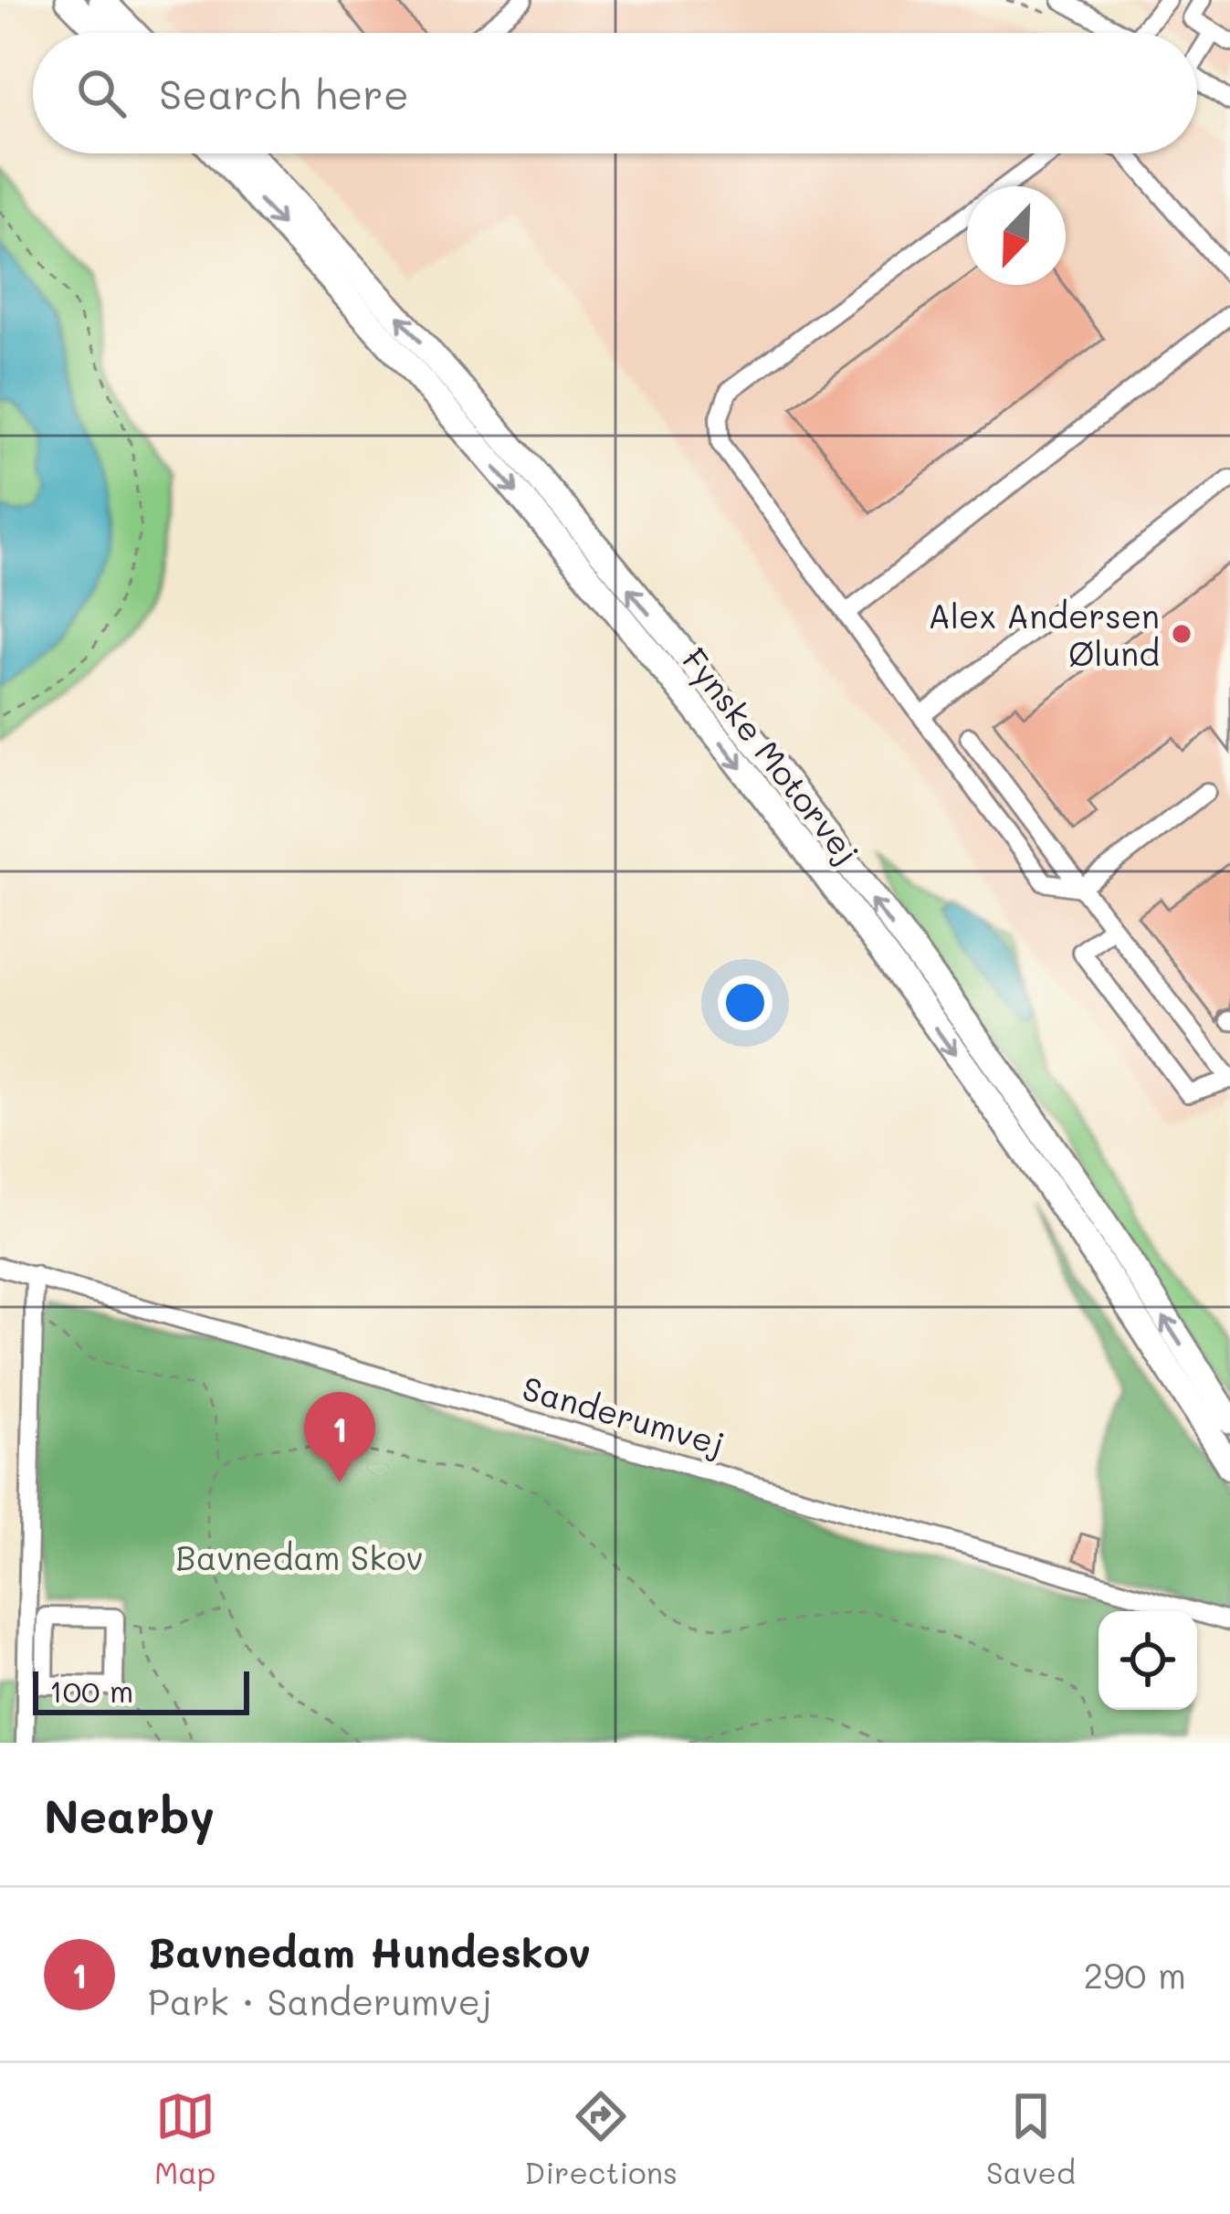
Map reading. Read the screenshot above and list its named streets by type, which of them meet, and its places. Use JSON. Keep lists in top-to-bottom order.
{
  "streets": {
    "highway": ["Fynske Motorvej"],
    "street": ["Sanderumvej"]
  },
  "parks": ["Bavnedam Skov"],
  "places": ["Alex Andersen Ølund"],
  "scale_bar": "100 m",
  "north": "bottom left",
  "page": {
    "search": "Search here",
    "pins": "1",
    "scale": "100 m",
    "heading": "Nearby",
    "list": [
      {
        "mark": "1",
        "name": "Bavnedam Hundeskov",
        "note": "Park · Sanderumvej",
        "value": "290 m"
      }
    ],
    "nav": ["Map", "Directions", "Saved"]
  }
}
